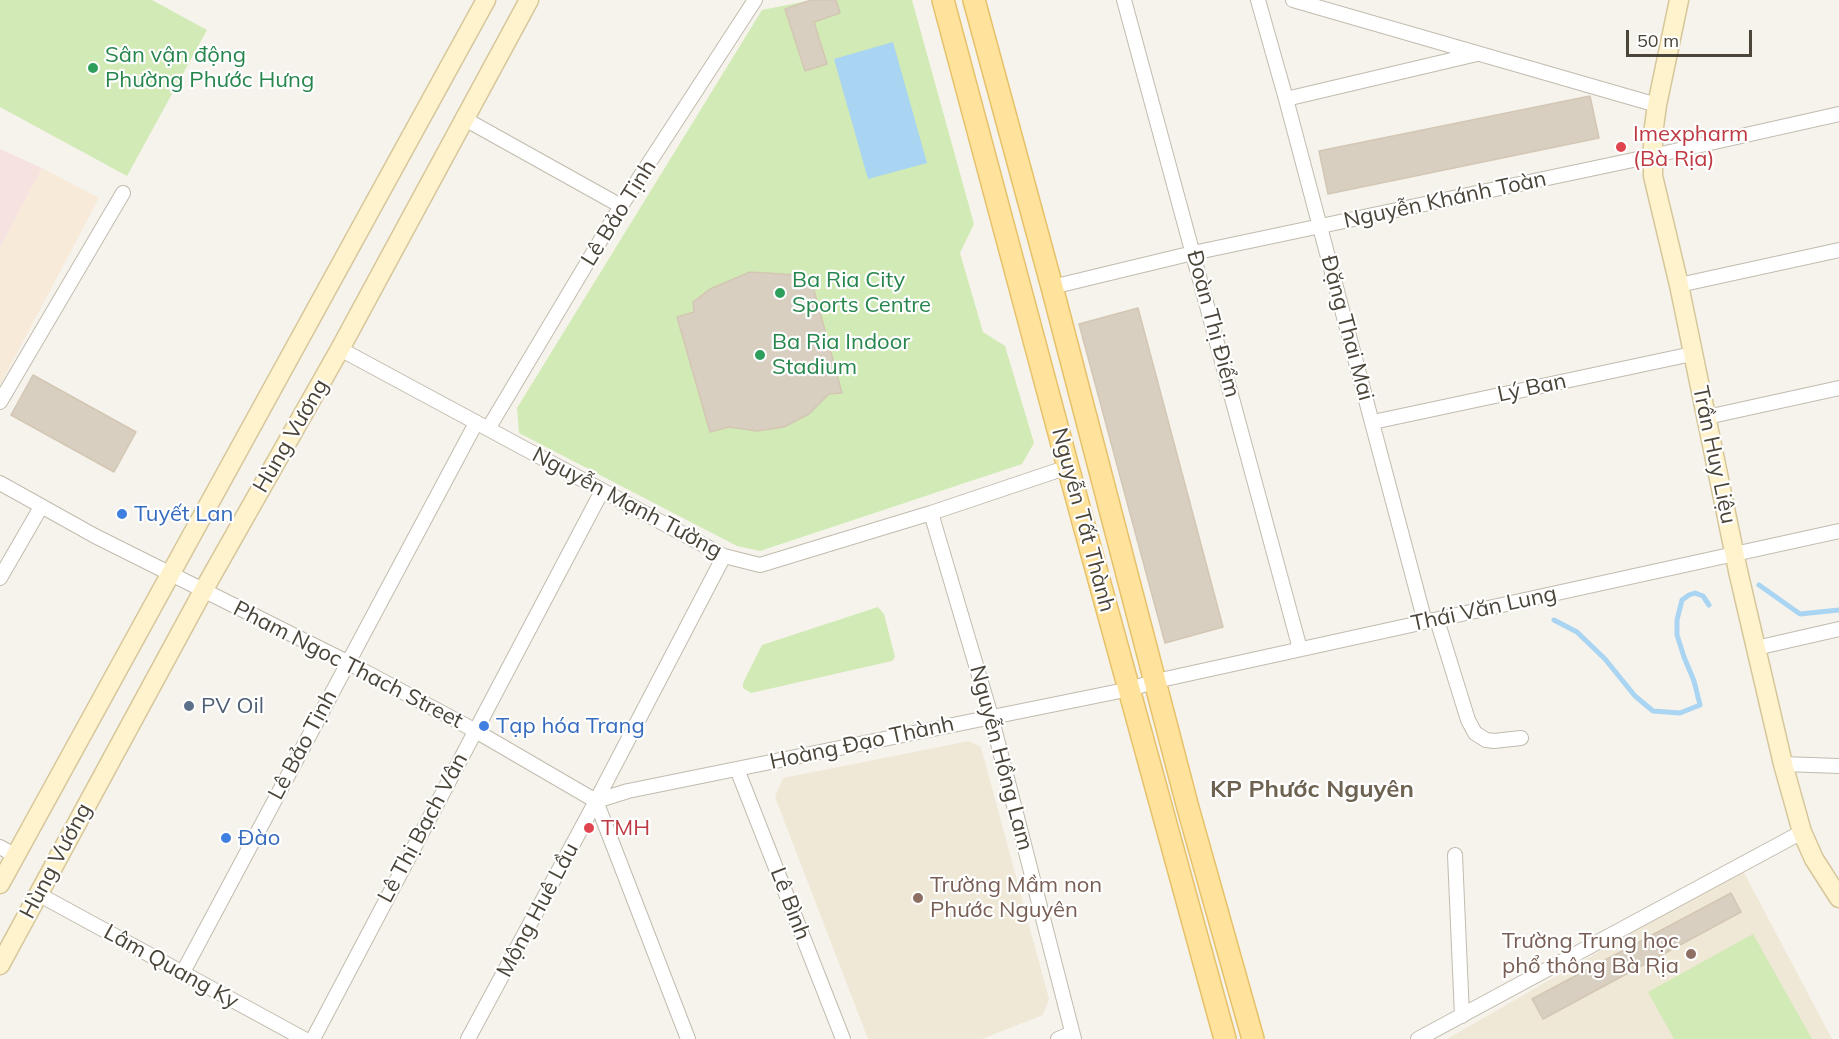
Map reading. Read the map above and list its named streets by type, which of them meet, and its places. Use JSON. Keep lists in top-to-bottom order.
{
  "streets": {
    "main road": ["Hùng Vương", "Trần Huy Liệu", "Nguyễn Tất Thành"],
    "street": [
      "Nguyễn Khánh Toàn",
      "Lê Bảo Tịnh",
      "Đoàn Thị Điểm",
      "Đặng Thai Mai",
      "Lý Ban",
      "Nguyễn Mạnh Tường",
      "Thái Văn Lung",
      "Pham Ngoc Thach Street",
      "Hoàng Đạo Thành",
      "Nguyễn Hồng Lam",
      "Lê Thị Bạch Vân",
      "Lê Bình",
      "Mộng Huê Lầu",
      "Lâm Quang Ky"
    ]
  },
  "crossings": [
    ["Nguyễn Khánh Toàn", "Đoàn Thị Điểm"],
    ["Nguyễn Khánh Toàn", "Đặng Thai Mai"],
    ["Nguyễn Khánh Toàn", "Trần Huy Liệu"],
    ["Nguyễn Khánh Toàn", "Nguyễn Tất Thành"],
    ["Lê Bảo Tịnh", "Nguyễn Mạnh Tường"],
    ["Lê Bảo Tịnh", "Pham Ngoc Thach Street"],
    ["Lê Bảo Tịnh", "Lâm Quang Ky"],
    ["Đoàn Thị Điểm", "Thái Văn Lung"],
    ["Đặng Thai Mai", "Lý Ban"],
    ["Đặng Thai Mai", "Thái Văn Lung"],
    ["Lý Ban", "Trần Huy Liệu"],
    ["Hùng Vương", "Nguyễn Mạnh Tường"],
    ["Hùng Vương", "Pham Ngoc Thach Street"],
    ["Hùng Vương", "Lâm Quang Ky"],
    ["Trần Huy Liệu", "Thái Văn Lung"],
    ["Nguyễn Mạnh Tường", "Nguyễn Tất Thành"],
    ["Nguyễn Mạnh Tường", "Nguyễn Hồng Lam"],
    ["Nguyễn Mạnh Tường", "Lê Thị Bạch Vân"],
    ["Nguyễn Mạnh Tường", "Mộng Huê Lầu"],
    ["Nguyễn Tất Thành", "Thái Văn Lung"],
    ["Nguyễn Tất Thành", "Hoàng Đạo Thành"],
    ["Thái Văn Lung", "Hoàng Đạo Thành"],
    ["Pham Ngoc Thach Street", "Hoàng Đạo Thành"],
    ["Pham Ngoc Thach Street", "Lê Thị Bạch Vân"],
    ["Pham Ngoc Thach Street", "Mộng Huê Lầu"],
    ["Hoàng Đạo Thành", "Nguyễn Hồng Lam"],
    ["Hoàng Đạo Thành", "Lê Bình"],
    ["Hoàng Đạo Thành", "Mộng Huê Lầu"]
  ],
  "districts": ["KP Phước Nguyên"],
  "places": [
    "Sân vận động Phường Phước Hưng",
    "Imexpharm (Bà Rịa)",
    "Ba Ria City Sports Centre",
    "Ba Ria Indoor Stadium",
    "Tuyết Lan",
    "PV Oil",
    "Tạp hóa Trang",
    "TMH",
    "Đào",
    "Trường Mầm non Phước Nguyên",
    "Trường Trung học phổ thông Bà Rịa"
  ],
  "scale_bar": "50 m"
}
